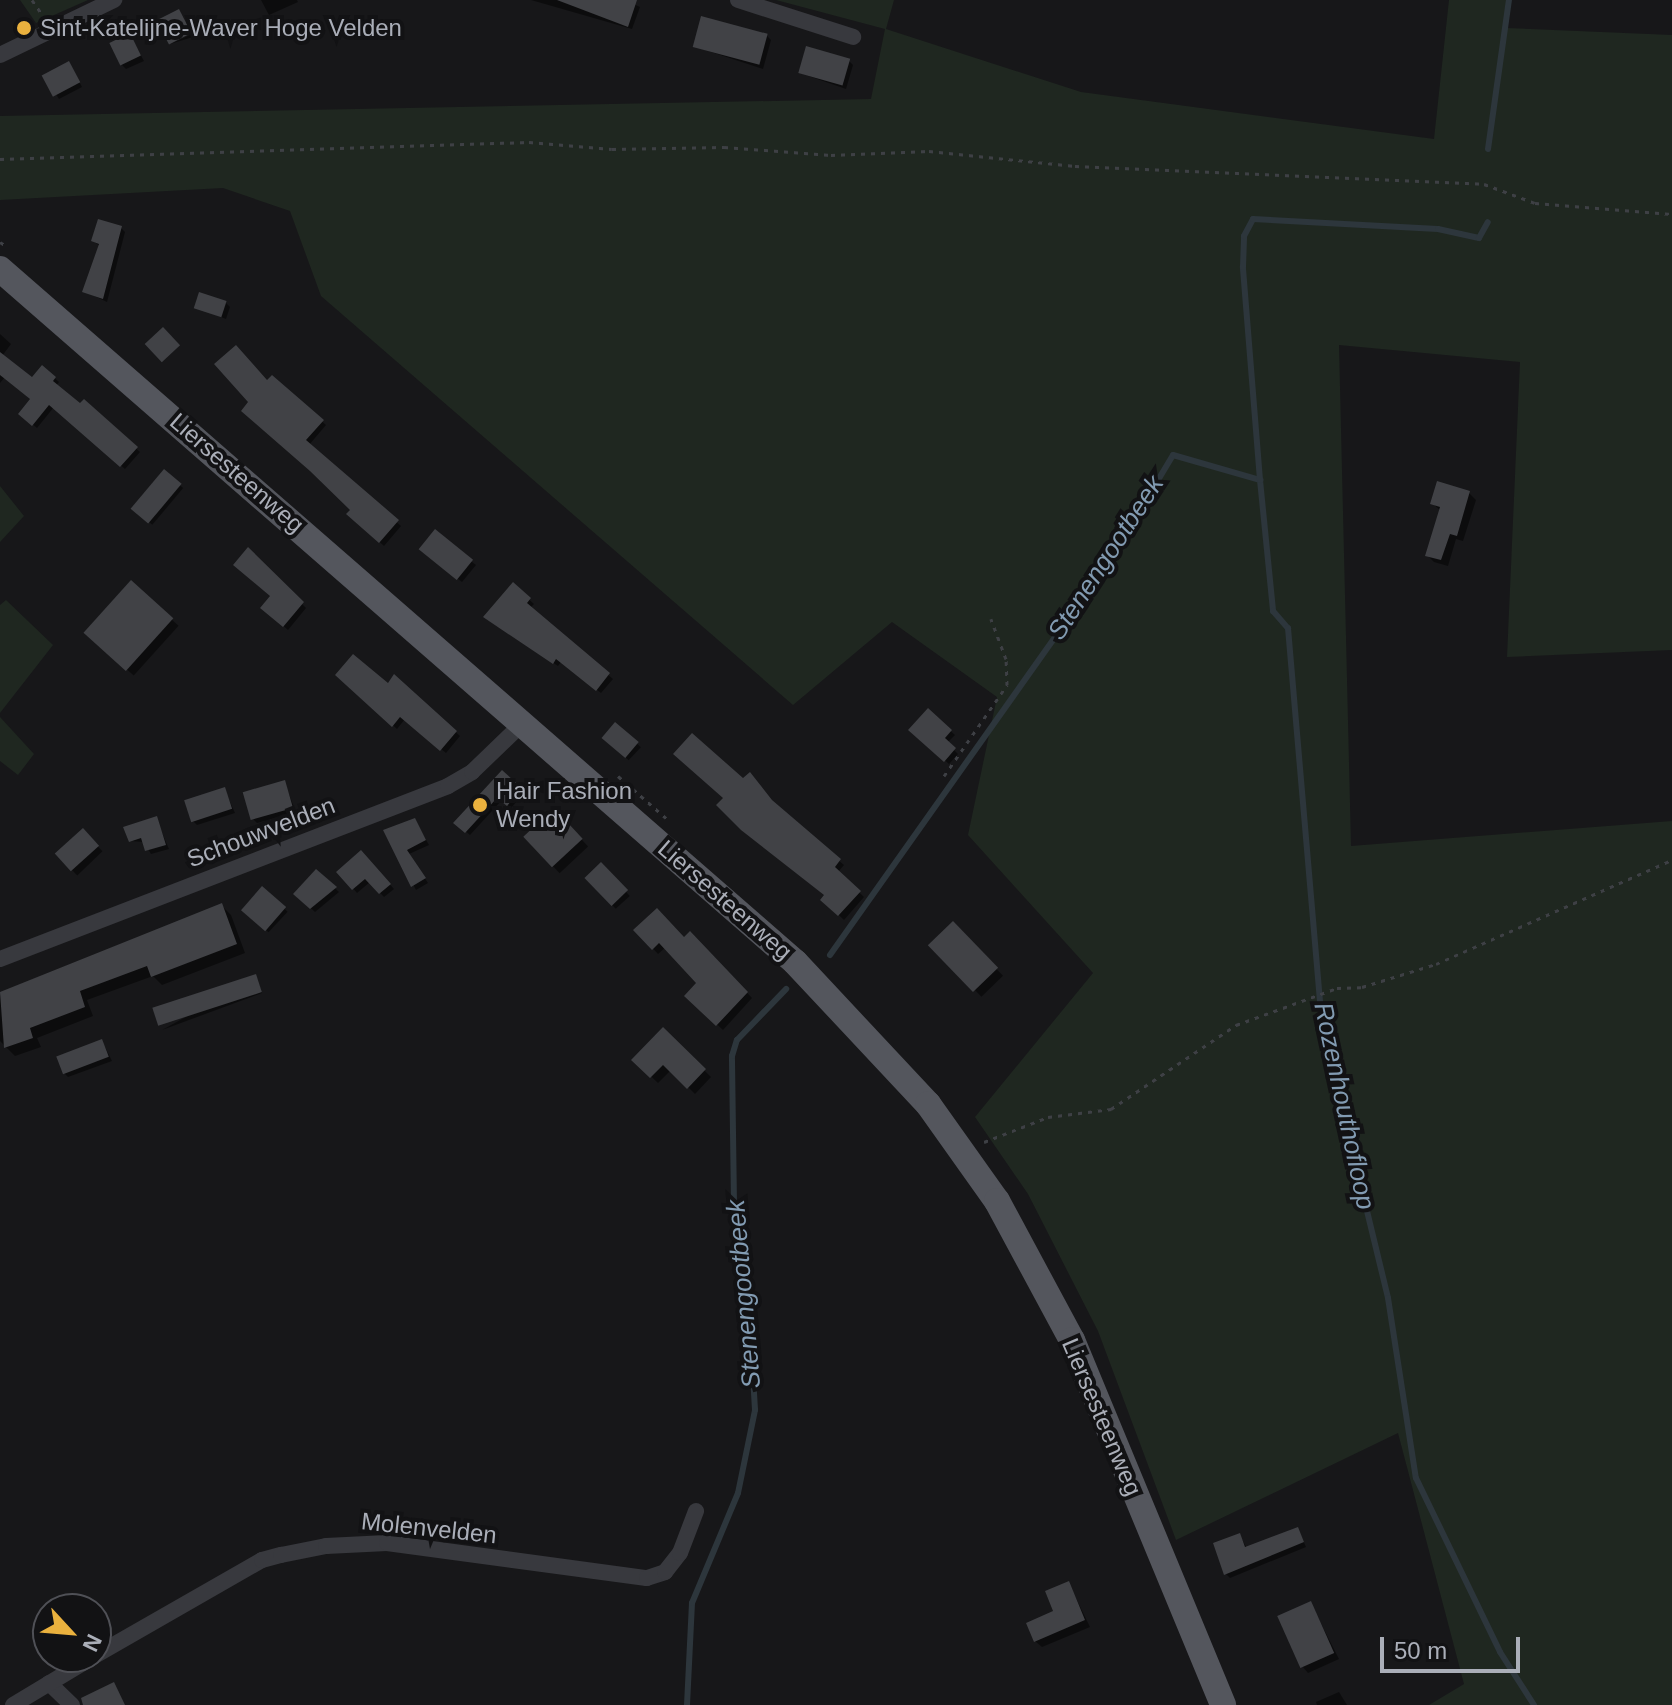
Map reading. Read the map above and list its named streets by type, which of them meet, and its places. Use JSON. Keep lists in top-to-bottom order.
{
  "streets": {
    "main road": ["Liersesteenweg"],
    "street": ["Schouwvelden", "Molenvelden"]
  },
  "crossings": [
    ["Liersesteenweg", "Schouwvelden"]
  ],
  "water": ["Stenengootbeek", "Rozenhouthofloop"],
  "places": ["Sint-Katelijne-Waver Hoge Velden", "Hair Fashion Wendy"],
  "scale_bar": "50 m",
  "north": "bottom right"
}
